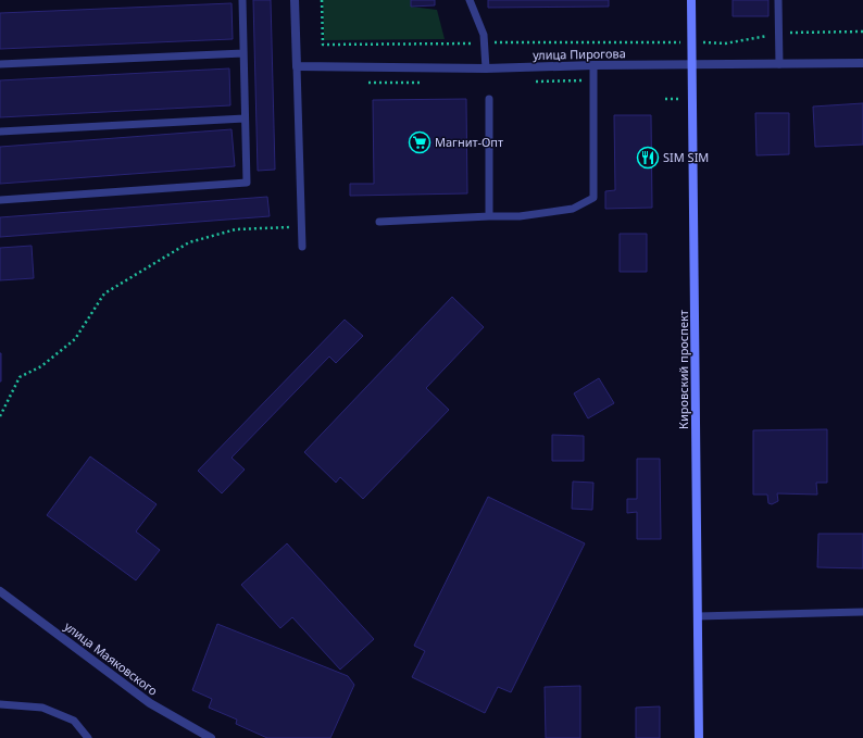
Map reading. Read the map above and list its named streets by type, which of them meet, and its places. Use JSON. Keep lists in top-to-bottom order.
{
  "streets": {
    "main road": ["Кировский проспект"],
    "street": ["улица Пирогова", "улица Маяковского"]
  },
  "crossings": [
    ["улица Пирогова", "Кировский проспект"]
  ],
  "places": {
    "supermarket": ["Магнит-Опт"],
    "restaurant": ["SIM SIM"]
  }
}
